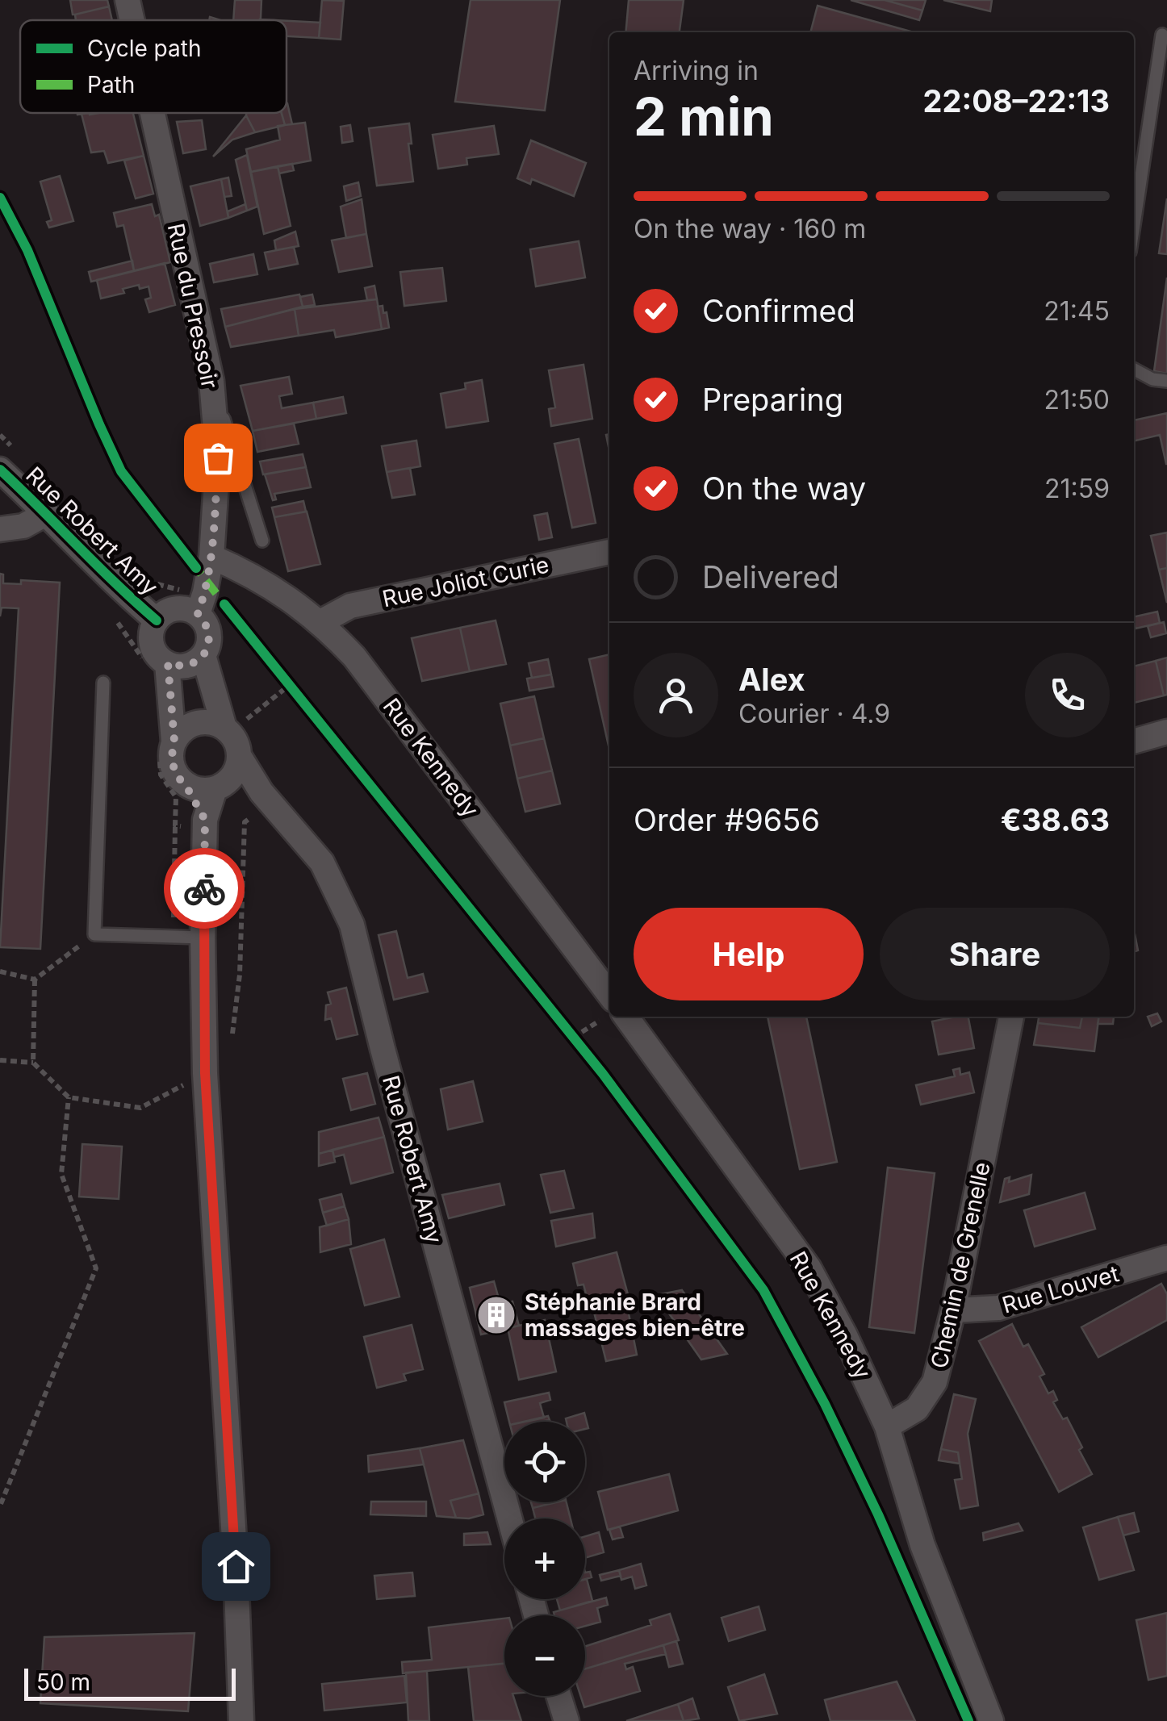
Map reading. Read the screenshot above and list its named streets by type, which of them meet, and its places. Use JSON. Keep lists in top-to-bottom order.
{
  "streets": {
    "street": [
      "Rue du Pressoir",
      "Rue Robert Amy",
      "Rue Joliot Curie",
      "Rue Kennedy",
      "Chemin de Grenelle",
      "Rue Louvet"
    ]
  },
  "crossings": [
    ["Rue du Pressoir", "Rue Robert Amy"],
    ["Rue du Pressoir", "Rue Kennedy"],
    ["Rue Joliot Curie", "Rue Kennedy"],
    ["Rue Kennedy", "Chemin de Grenelle"],
    ["Chemin de Grenelle", "Rue Louvet"]
  ],
  "places": {
    "building": ["Stéphanie Brard massages bien-être"]
  },
  "legend": ["Cycle path", "Path"],
  "scale_bar": "50 m",
  "page": {
    "heading": ["2 min", "Arriving in", "22:08–22:13"],
    "panel": [
      "Alex",
      "Courier · 4.9",
      "Order #9656",
      "€38.63"
    ],
    "bar": "On the way · 160 m",
    "list": [
      ["Confirmed", "21:45"],
      ["Preparing", "21:50"],
      ["On the way", "21:59"],
      "Delivered"
    ],
    "buttons": ["Help", "Share"],
    "map_buttons": ["+", "−"],
    "scale": "50 m"
  }
}
